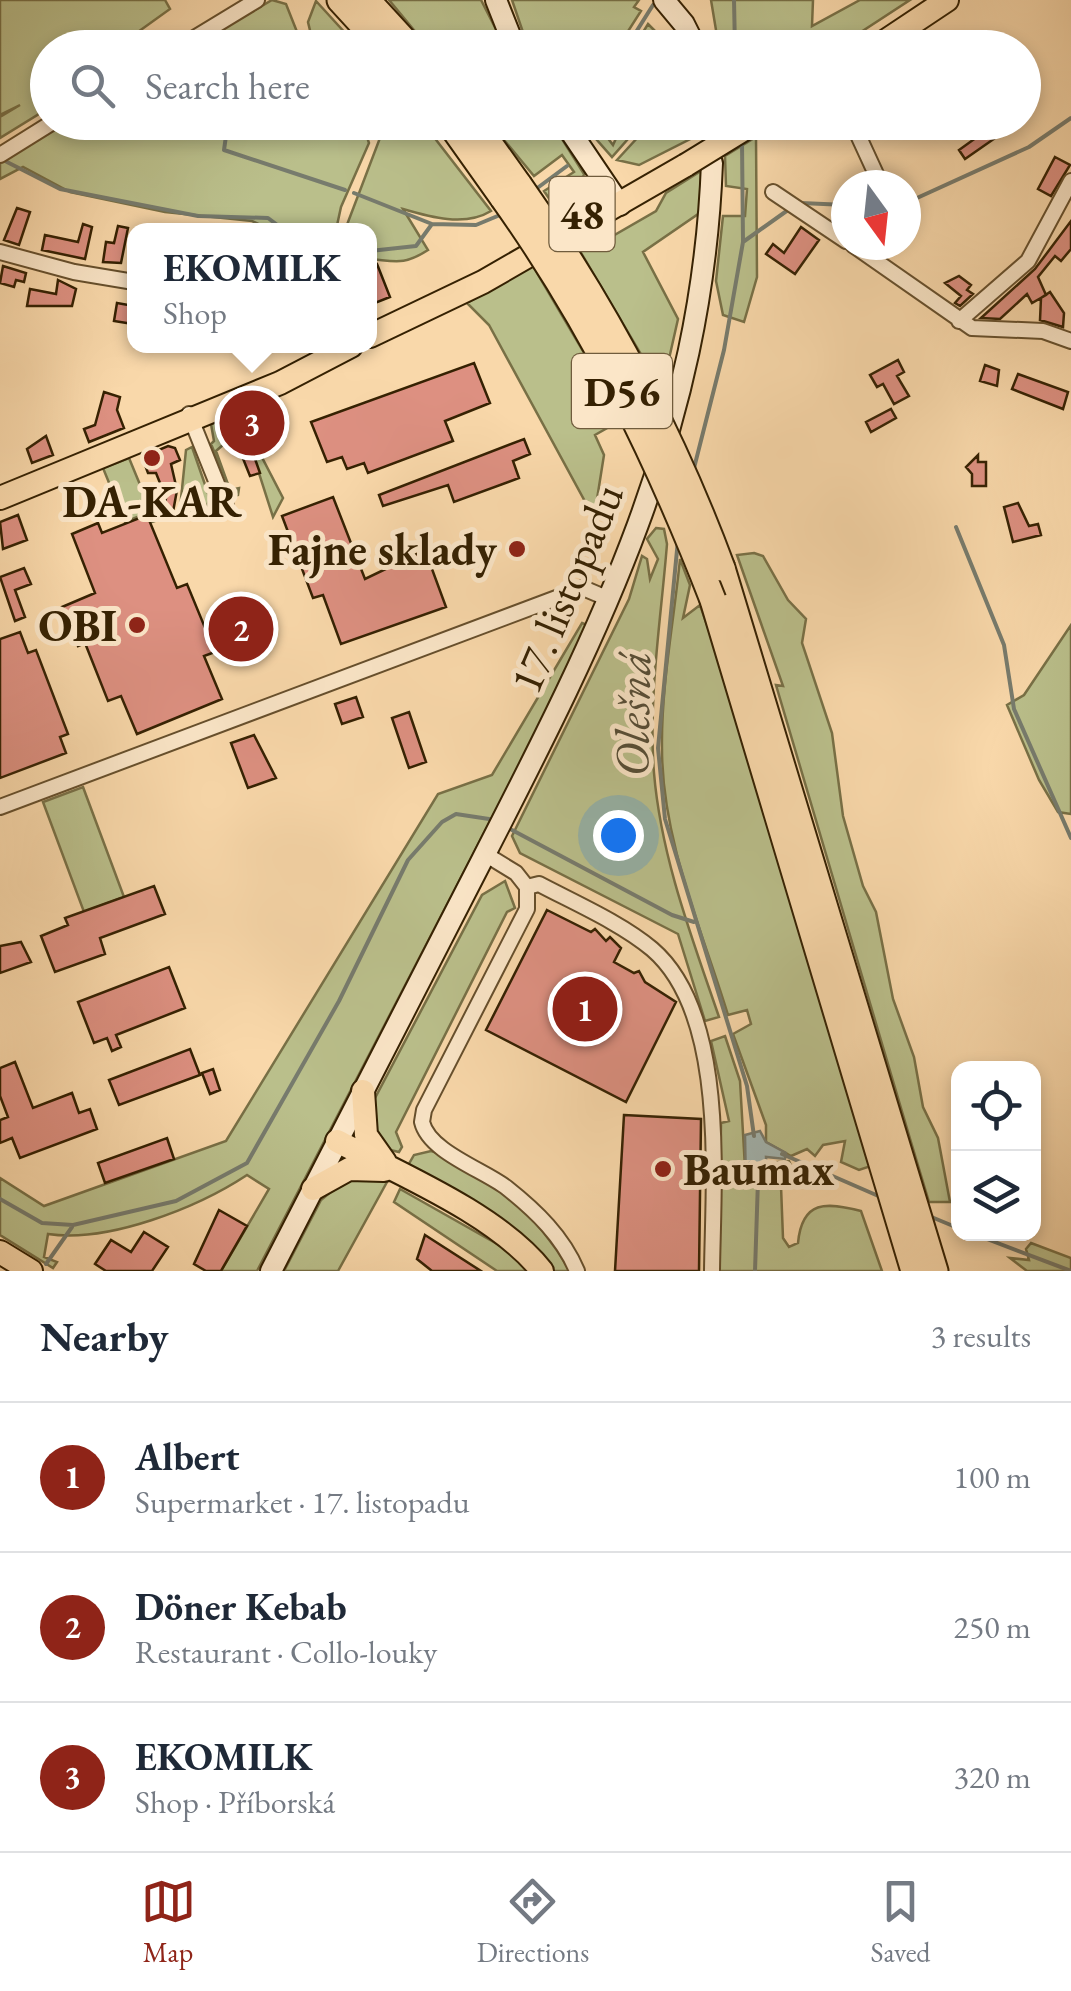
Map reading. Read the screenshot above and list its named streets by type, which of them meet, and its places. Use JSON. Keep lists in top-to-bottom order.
{
  "streets": {
    "highway": ["D56"],
    "main road": ["48", "17. listopadu"]
  },
  "water": ["Olešná"],
  "places": [
    "DA-KAR",
    "Fajne sklady",
    "OBI",
    "Baumax"
  ],
  "north": "bottom",
  "page": {
    "search": "Search here",
    "popup": ["EKOMILK", "Shop"],
    "pins": ["3", "2", "1"],
    "heading": ["Nearby", "3 results"],
    "list": [
      {
        "mark": "1",
        "name": "Albert",
        "note": "Supermarket · 17. listopadu",
        "value": "100 m"
      },
      {
        "mark": "2",
        "name": "Döner Kebab",
        "note": "Restaurant · Collo-louky",
        "value": "250 m"
      },
      {
        "mark": "3",
        "name": "EKOMILK",
        "note": "Shop · Příborská",
        "value": "320 m"
      }
    ],
    "nav": ["Map", "Directions", "Saved"]
  }
}
